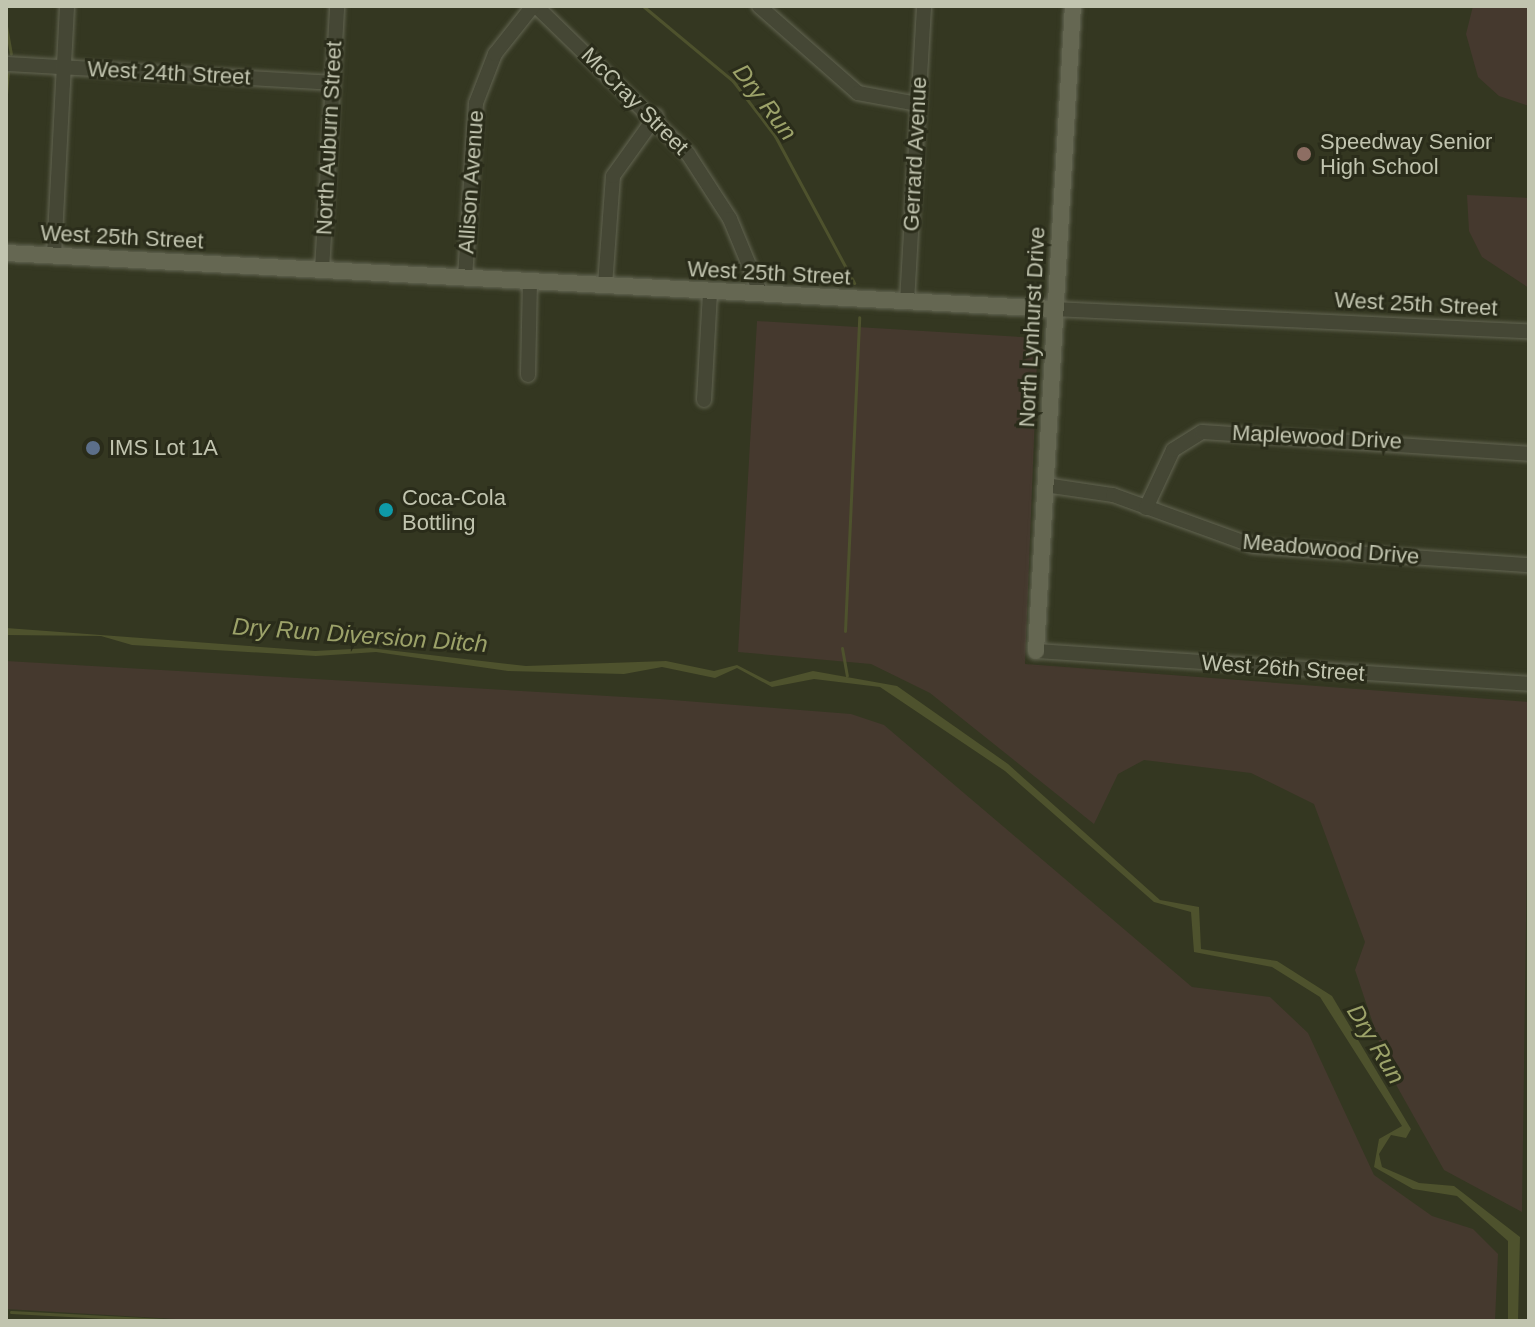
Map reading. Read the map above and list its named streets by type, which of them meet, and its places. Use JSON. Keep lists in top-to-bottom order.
{
  "streets": {
    "main road": ["West 25th Street", "North Lynhurst Drive"],
    "street": [
      "West 24th Street",
      "McCray Street",
      "North Auburn Street",
      "Gerrard Avenue",
      "Allison Avenue",
      "Maplewood Drive",
      "Meadowood Drive",
      "West 26th Street"
    ]
  },
  "crossings": [
    ["West 24th Street", "North Auburn Street"],
    ["McCray Street", "Allison Avenue"],
    ["McCray Street", "West 25th Street"],
    ["North Auburn Street", "West 25th Street"],
    ["Gerrard Avenue", "West 25th Street"],
    ["Allison Avenue", "West 25th Street"],
    ["West 25th Street", "North Lynhurst Drive"],
    ["North Lynhurst Drive", "Meadowood Drive"],
    ["North Lynhurst Drive", "West 26th Street"],
    ["Maplewood Drive", "Meadowood Drive"]
  ],
  "water": ["Dry Run", "Dry Run Diversion Ditch"],
  "places": ["Speedway Senior High School", "IMS Lot 1A", "Coca-Cola Bottling"]
}
